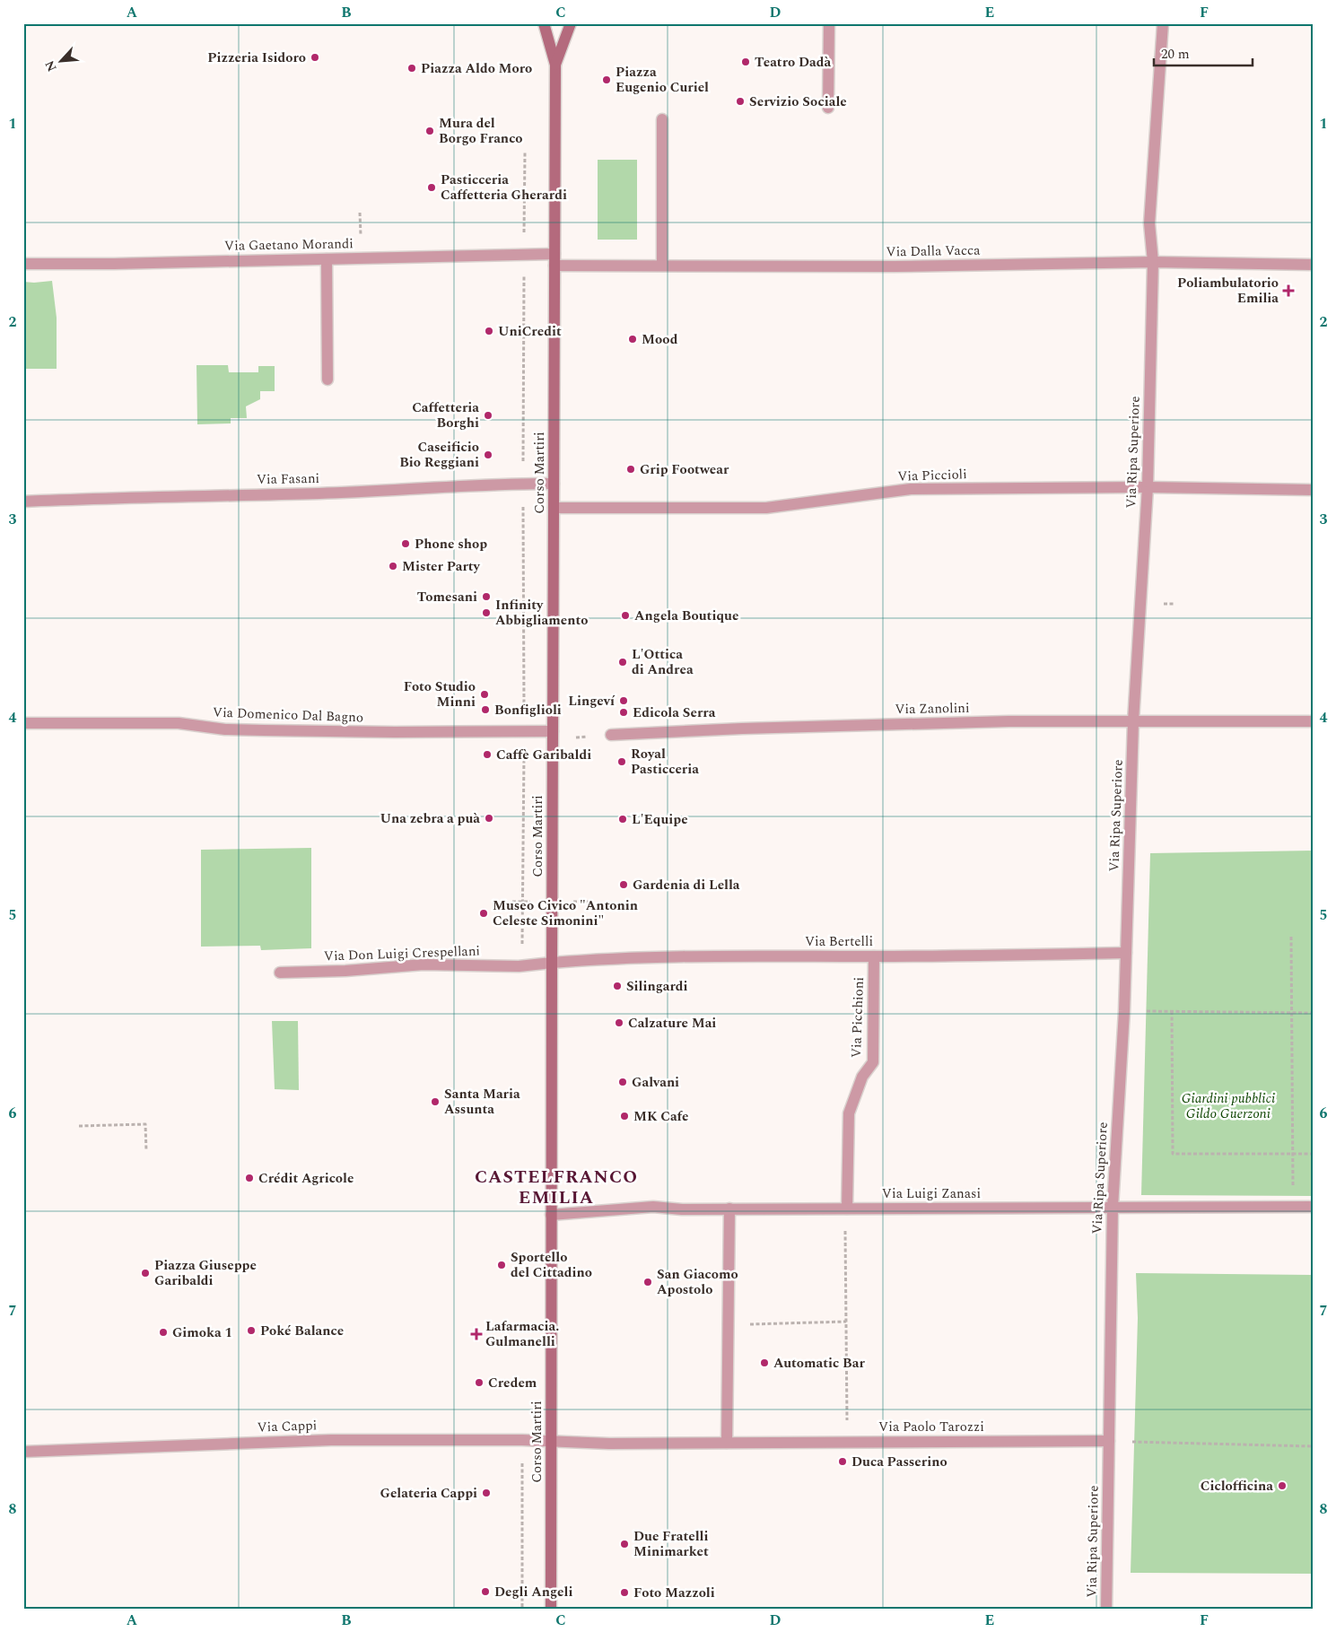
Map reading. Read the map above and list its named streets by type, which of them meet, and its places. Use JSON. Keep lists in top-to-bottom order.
{
  "streets": {
    "main road": ["Corso Martiri"],
    "street": [
      "Via Gaetano Morandi",
      "Via Dalla Vacca",
      "Via Ripa Superiore",
      "Via Piccioli",
      "Via Fasani",
      "Via Zanolini",
      "Via Domenico Dal Bagno",
      "Via Bertelli",
      "Via Don Luigi Crespellani",
      "Via Picchioni",
      "Via Luigi Zanasi",
      "Via Cappi",
      "Via Paolo Tarozzi"
    ]
  },
  "crossings": [
    ["Via Gaetano Morandi", "Via Dalla Vacca"],
    ["Via Gaetano Morandi", "Corso Martiri"],
    ["Via Dalla Vacca", "Via Ripa Superiore"],
    ["Via Dalla Vacca", "Corso Martiri"],
    ["Via Ripa Superiore", "Via Piccioli"],
    ["Via Ripa Superiore", "Via Zanolini"],
    ["Via Ripa Superiore", "Via Bertelli"],
    ["Via Ripa Superiore", "Via Luigi Zanasi"],
    ["Via Ripa Superiore", "Via Paolo Tarozzi"],
    ["Corso Martiri", "Via Piccioli"],
    ["Corso Martiri", "Via Fasani"],
    ["Corso Martiri", "Via Domenico Dal Bagno"],
    ["Corso Martiri", "Via Bertelli"],
    ["Corso Martiri", "Via Don Luigi Crespellani"],
    ["Corso Martiri", "Via Luigi Zanasi"],
    ["Corso Martiri", "Via Cappi"],
    ["Corso Martiri", "Via Paolo Tarozzi"],
    ["Via Bertelli", "Via Don Luigi Crespellani"],
    ["Via Bertelli", "Via Picchioni"],
    ["Via Picchioni", "Via Luigi Zanasi"],
    ["Via Cappi", "Via Paolo Tarozzi"]
  ],
  "districts": ["CASTELFRANCO EMILIA"],
  "parks": ["Giardini pubblici Gildo Guerzoni"],
  "places": {
    "other": [
      "Pizzeria Isidoro",
      "Teatro Dadà",
      "Piazza Aldo Moro",
      "Piazza Eugenio Curiel",
      "Servizio Sociale",
      "Mura del Borgo Franco",
      "Pasticceria Caffetteria Gherardi",
      "UniCredit",
      "Mood",
      "Caffetteria Borghi",
      "Caseificio Bio Reggiani",
      "Grip Footwear",
      "Phone shop",
      "Mister Party",
      "Tomesani",
      "Infinity Abbigliamento",
      "Angela Boutique",
      "L'Ottica di Andrea",
      "Foto Studio Minni",
      "Lingeví",
      "Bonfiglioli",
      "Edicola Serra",
      "Caffè Garibaldi",
      "Royal Pasticceria",
      "Una zebra a puà",
      "L'Equipe",
      "Gardenia di Lella",
      "Museo Civico \"Antonin Celeste Simonini\"",
      "Silingardi",
      "Calzature Mai",
      "Galvani",
      "Santa Maria Assunta",
      "MK Cafe",
      "Crédit Agricole",
      "Sportello del Cittadino",
      "Piazza Giuseppe Garibaldi",
      "San Giacomo Apostolo",
      "Poké Balance",
      "Gimoka 1",
      "Automatic Bar",
      "Credem",
      "Duca Passerino",
      "Ciclofficina",
      "Gelateria Cappi",
      "Due Fratelli Minimarket",
      "Degli Angeli",
      "Foto Mazzoli"
    ],
    "health": ["Poliambulatorio Emilia", "Lafarmacia. Gulmanelli"]
  },
  "scale_bar": "20 m",
  "north": "bottom left",
  "grid": {
    "columns": [
      "A",
      "B",
      "C",
      "D",
      "E",
      "F"
    ],
    "rows": [
      "1",
      "2",
      "3",
      "4",
      "5",
      "6",
      "7",
      "8"
    ]
  }
}
